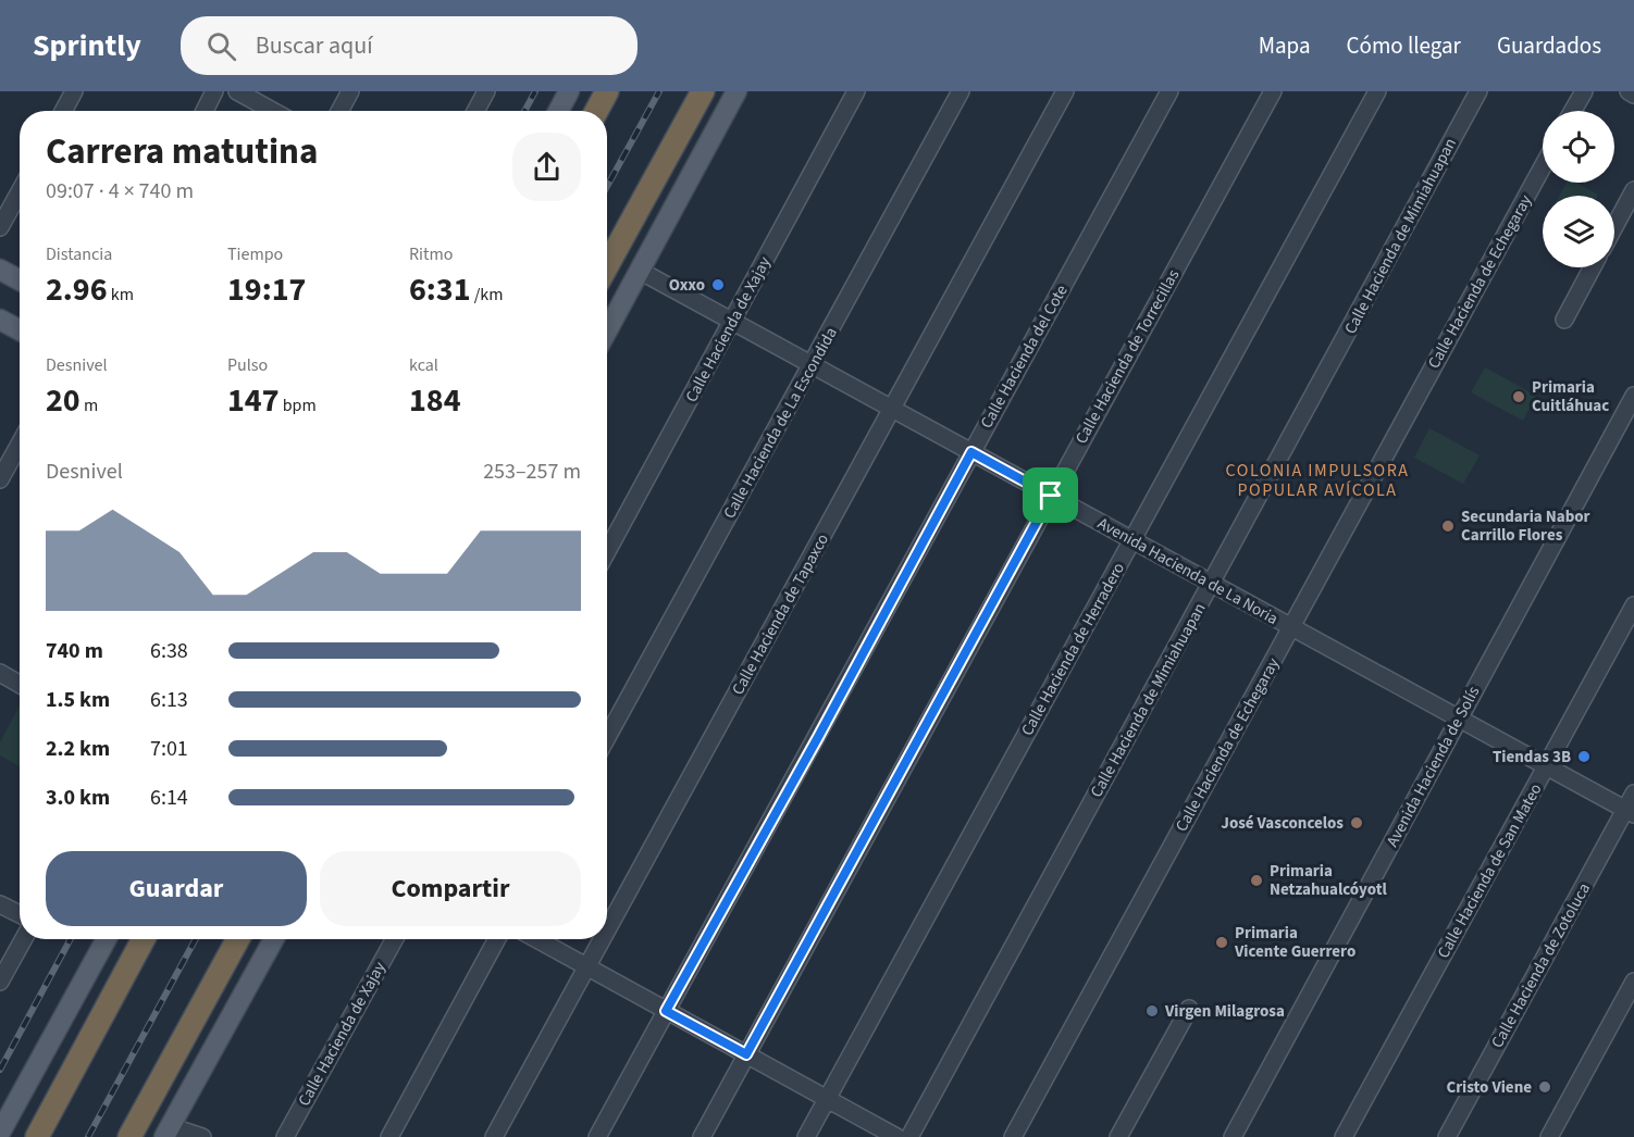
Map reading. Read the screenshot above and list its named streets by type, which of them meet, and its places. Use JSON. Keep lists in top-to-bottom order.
{
  "streets": {
    "street": [
      "Calle Hacienda de Mimiahuapan",
      "Calle Hacienda de Echegaray",
      "Calle Hacienda de Xajay",
      "Calle Hacienda del Cote",
      "Calle Hacienda de Torrecillas",
      "Calle Hacienda de La Escondida",
      "Avenida Hacienda de La Noria",
      "Calle Hacienda de Tapaxco",
      "Calle Hacienda de Herradero",
      "Avenida Hacienda de Solís",
      "Calle Hacienda de San Mateo",
      "Calle Hacienda de Zotoluca"
    ]
  },
  "crossings": [
    ["Calle Hacienda de Mimiahuapan", "Avenida Hacienda de La Noria"],
    ["Calle Hacienda de Echegaray", "Avenida Hacienda de La Noria"],
    ["Calle Hacienda de Xajay", "Avenida Hacienda de La Noria"],
    ["Calle Hacienda del Cote", "Avenida Hacienda de La Noria"],
    ["Calle Hacienda de Torrecillas", "Avenida Hacienda de La Noria"],
    ["Calle Hacienda de La Escondida", "Avenida Hacienda de La Noria"],
    ["Avenida Hacienda de La Noria", "Calle Hacienda de Tapaxco"],
    ["Avenida Hacienda de La Noria", "Calle Hacienda de Herradero"],
    ["Avenida Hacienda de La Noria", "Avenida Hacienda de Solís"],
    ["Avenida Hacienda de La Noria", "Calle Hacienda de San Mateo"],
    ["Avenida Hacienda de La Noria", "Calle Hacienda de Zotoluca"]
  ],
  "districts": ["COLONIA IMPULSORA POPULAR AVÍCOLA"],
  "places": [
    "Oxxo",
    "Primaria Cuitláhuac",
    "Secundaria Nabor Carrillo Flores",
    "Tiendas 3B",
    "José Vasconcelos",
    "Primaria Netzahualcóyotl",
    "Primaria Vicente Guerrero",
    "Virgen Milagrosa",
    "Cristo Viene"
  ],
  "page": {
    "header": "Sprintly",
    "search": "Buscar aquí",
    "nav": ["Mapa", "Cómo llegar", "Guardados"],
    "heading": ["Carrera matutina", "09:07 · 4 × 740 m"],
    "stats": [
      ["Distancia", "2.96 km"],
      ["Tiempo", "19:17"],
      ["Ritmo", "6:31 /km"],
      ["Desnivel", "20 m"],
      ["Pulso", "147 bpm"],
      ["kcal", "184"]
    ],
    "chart": ["Desnivel", "253–257 m"],
    "list": [
      {
        "name": "740 m",
        "note": "6:38"
      },
      {
        "name": "1.5 km",
        "note": "6:13"
      },
      {
        "name": "2.2 km",
        "note": "7:01"
      },
      {
        "name": "3.0 km",
        "note": "6:14"
      }
    ],
    "buttons": ["Guardar", "Compartir"]
  }
}
